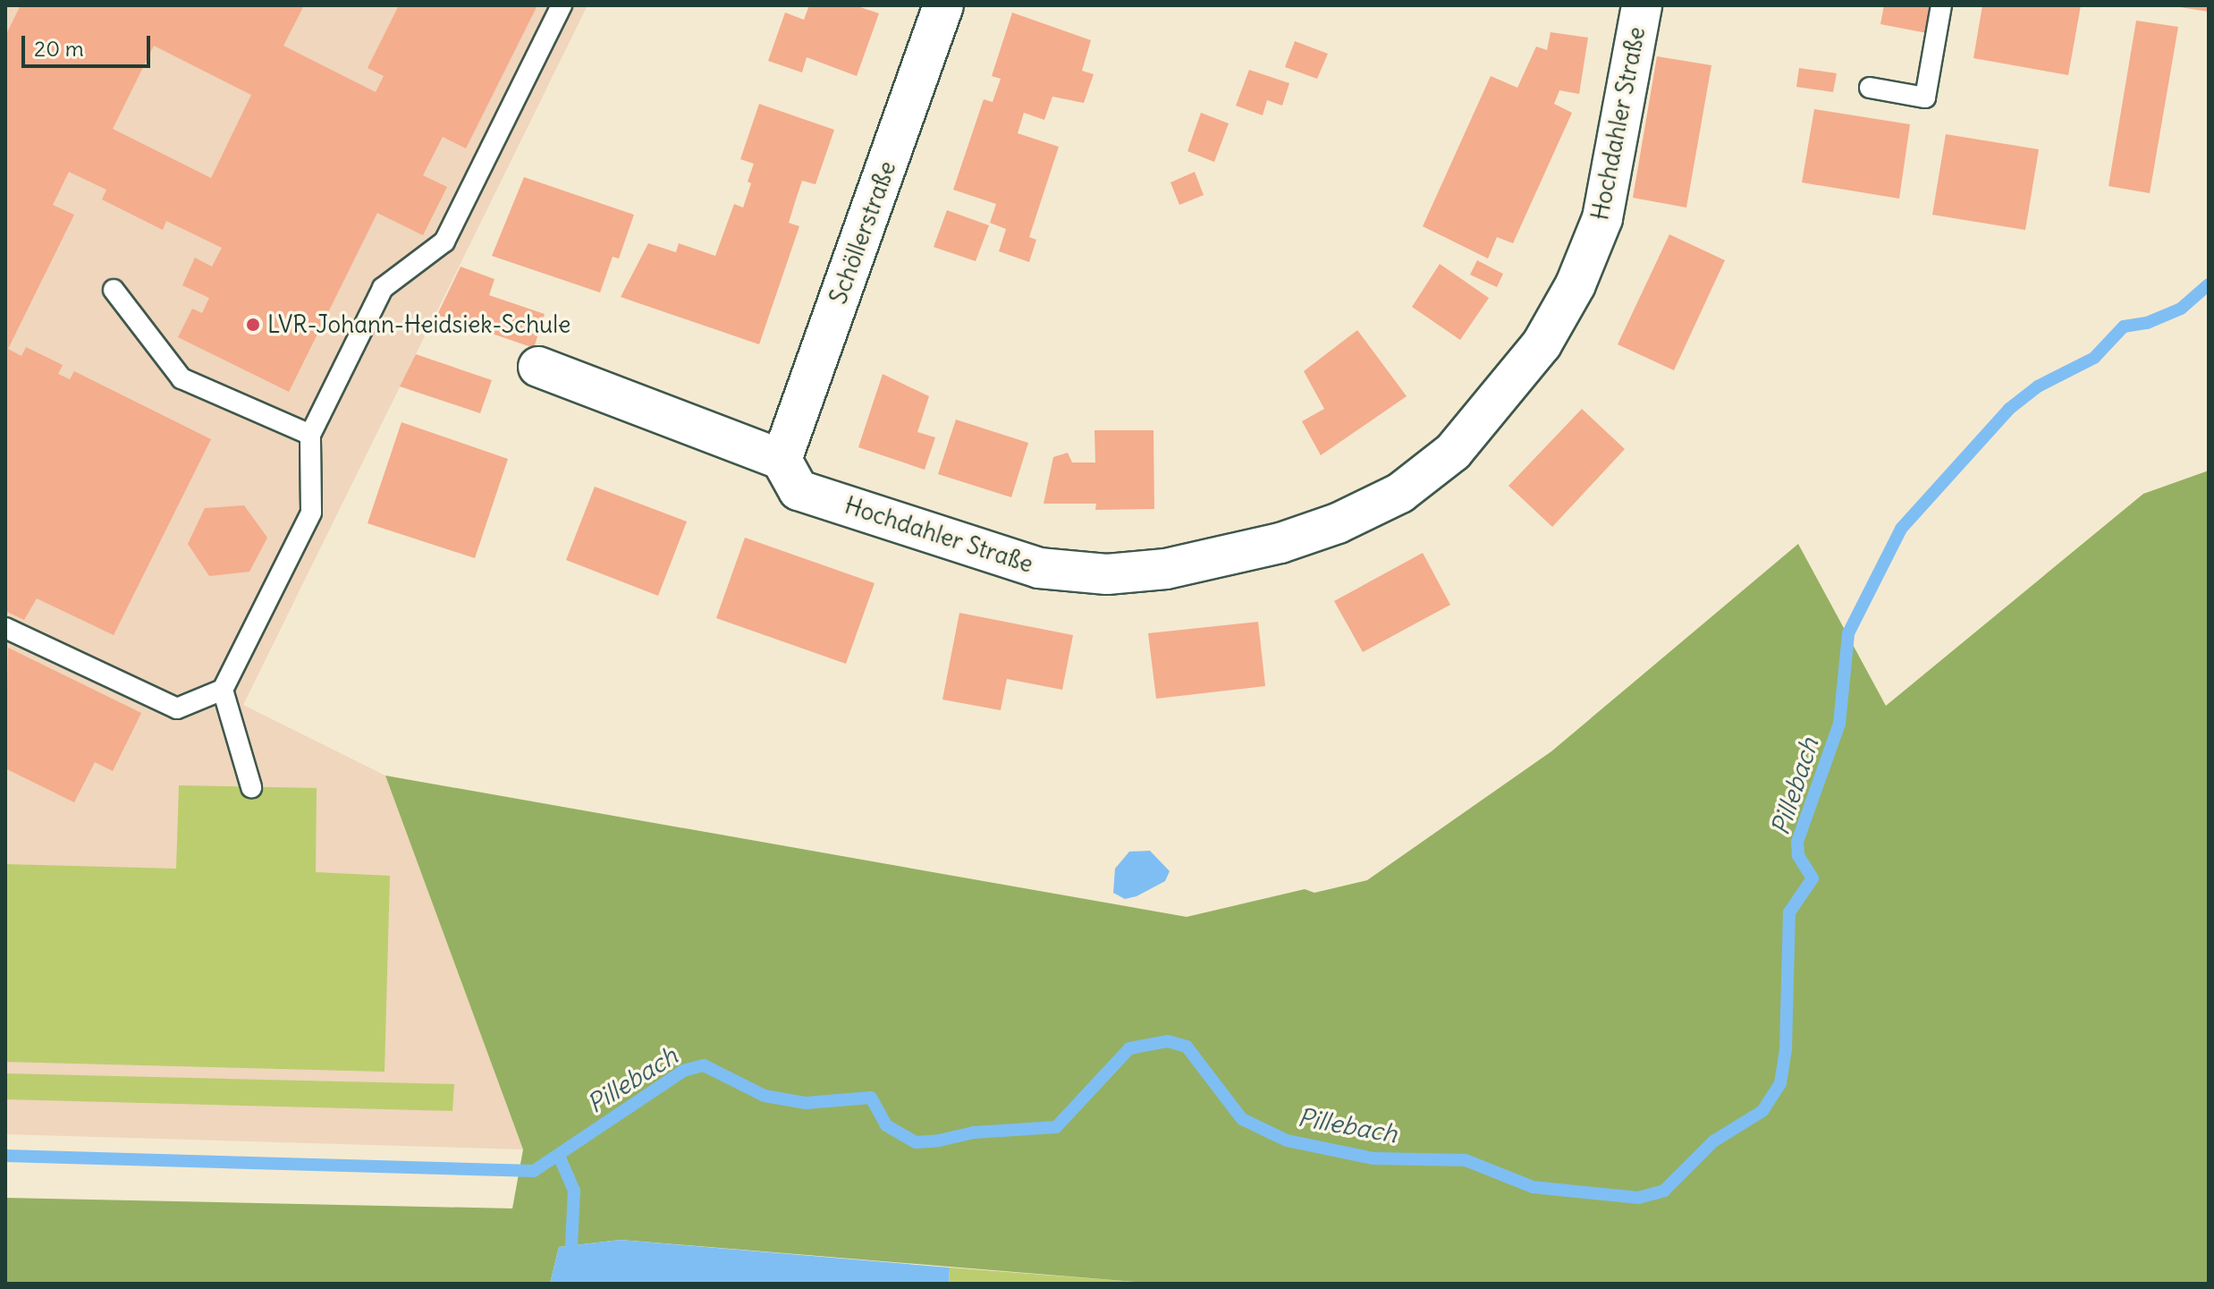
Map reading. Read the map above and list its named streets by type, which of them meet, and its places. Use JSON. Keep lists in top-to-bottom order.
{
  "streets": {
    "street": ["Hochdahler Straße", "Schöllerstraße"]
  },
  "crossings": [
    ["Hochdahler Straße", "Schöllerstraße"]
  ],
  "water": ["Pillebach"],
  "places": ["LVR-Johann-Heidsiek-Schule"],
  "scale_bar": "20 m"
}
